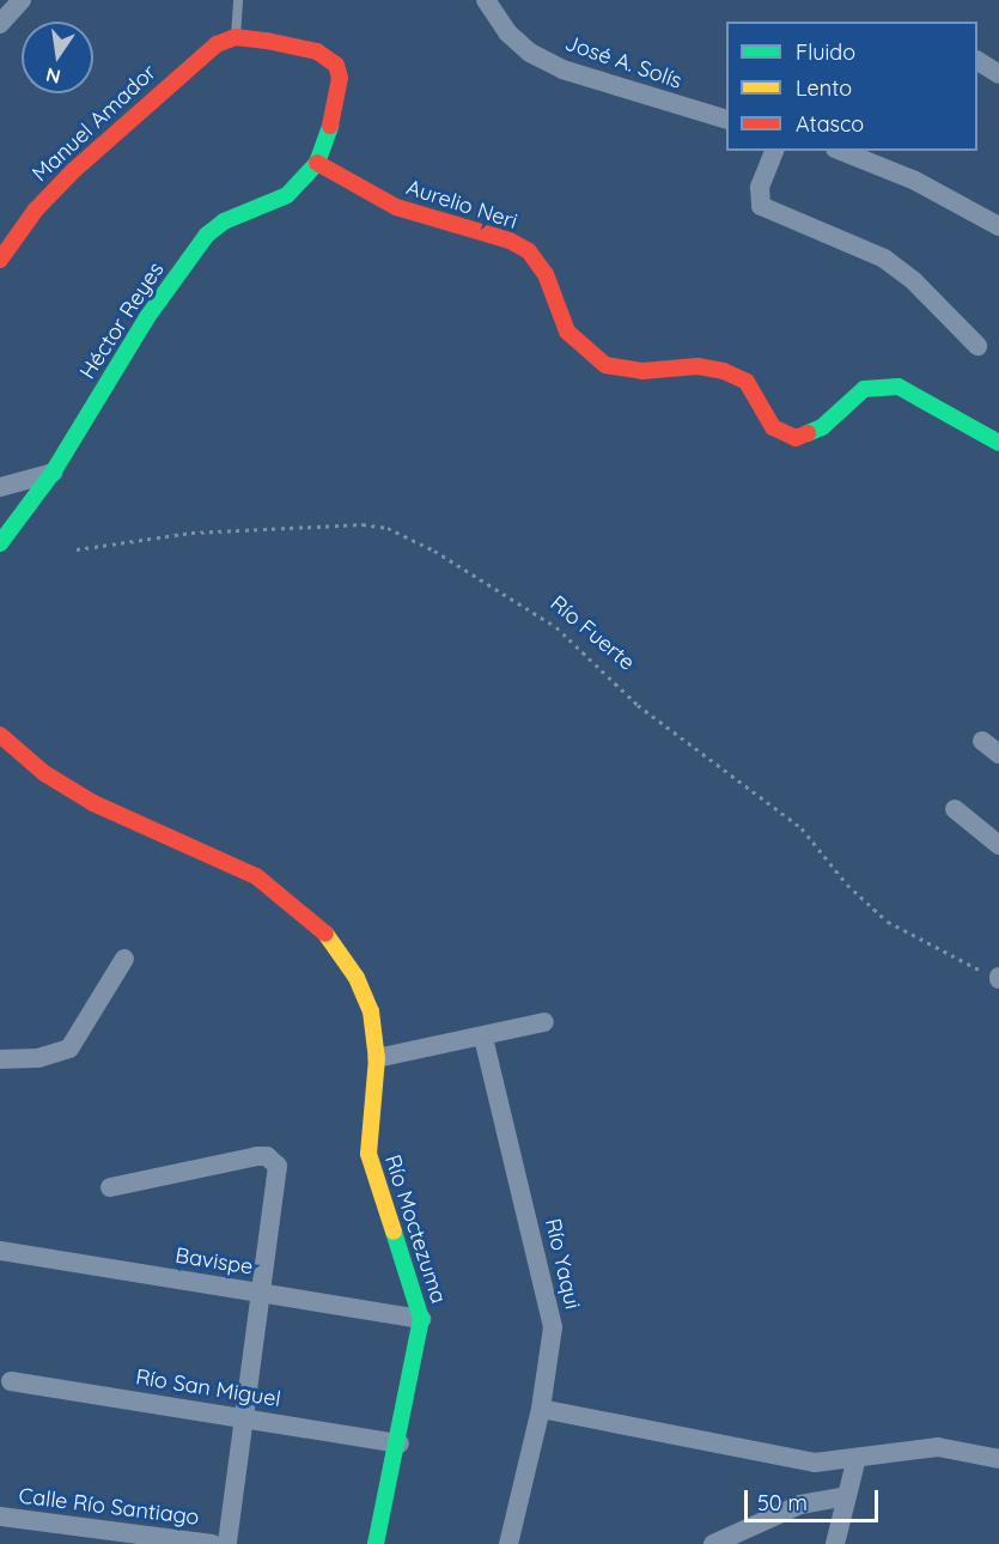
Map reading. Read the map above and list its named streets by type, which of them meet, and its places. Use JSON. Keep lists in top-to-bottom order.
{
  "streets": {
    "street": [
      "José A. Solís",
      "Manuel Amador",
      "Aurelio Neri",
      "Héctor Reyes",
      "Río Moctezuma",
      "Bavispe",
      "Río Yaqui",
      "Río San Miguel",
      "Calle Río Santiago"
    ],
    "path": ["Río Fuerte"]
  },
  "crossings": [
    ["Aurelio Neri", "Héctor Reyes"],
    ["Río Moctezuma", "Bavispe"],
    ["Río Moctezuma", "Río San Miguel"]
  ],
  "legend": ["Fluido", "Lento", "Atasco"],
  "scale_bar": "50 m",
  "north": "bottom"
}
